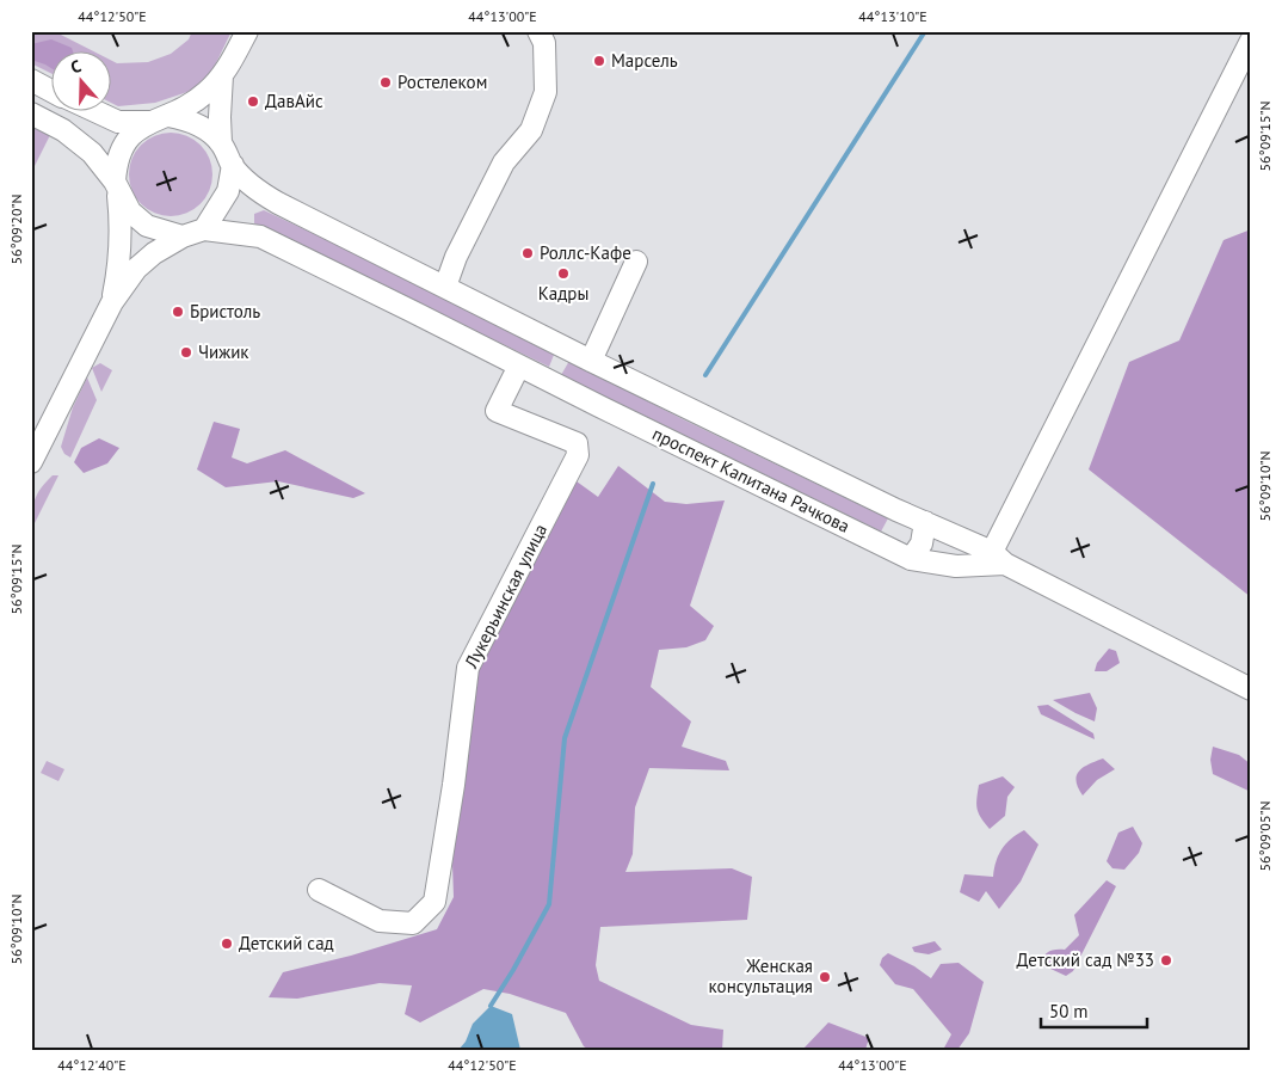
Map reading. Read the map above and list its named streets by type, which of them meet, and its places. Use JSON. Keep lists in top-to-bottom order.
{
  "streets": {
    "street": ["проспект Капитана Рачкова", "Лукерьинская улица"]
  },
  "crossings": [
    ["проспект Капитана Рачкова", "Лукерьинская улица"]
  ],
  "places": [
    "Марсель",
    "Ростелеком",
    "ДавАйс",
    "Роллс-Кафе",
    "Кадры",
    "Бристоль",
    "Чижик",
    "Детский сад",
    "Детский сад №33",
    "Женская консультация"
  ],
  "scale_bar": "50 m",
  "north": "top",
  "coordinates": [
    "44°12'50\"E",
    "44°13'00\"E",
    "44°13'10\"E",
    "56°09'15\"N",
    "56°09'20\"N",
    "56°09'10\"N",
    "56°09'05\"N",
    "44°12'40\"E"
  ]
}
